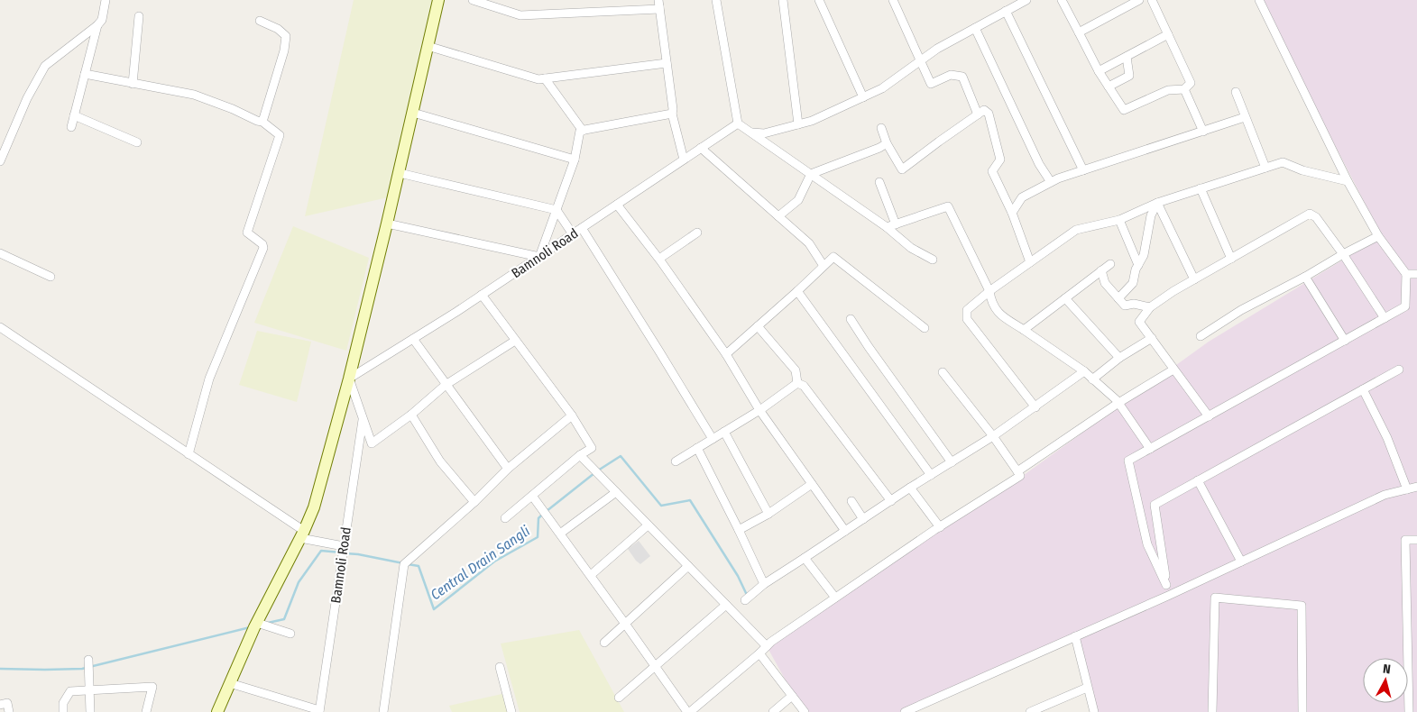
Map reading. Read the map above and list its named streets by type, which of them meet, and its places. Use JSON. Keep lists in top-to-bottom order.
{
  "streets": {
    "street": ["Bamnoli Road"]
  },
  "water": ["Central Drain Sangli"],
  "north": "top"
}
